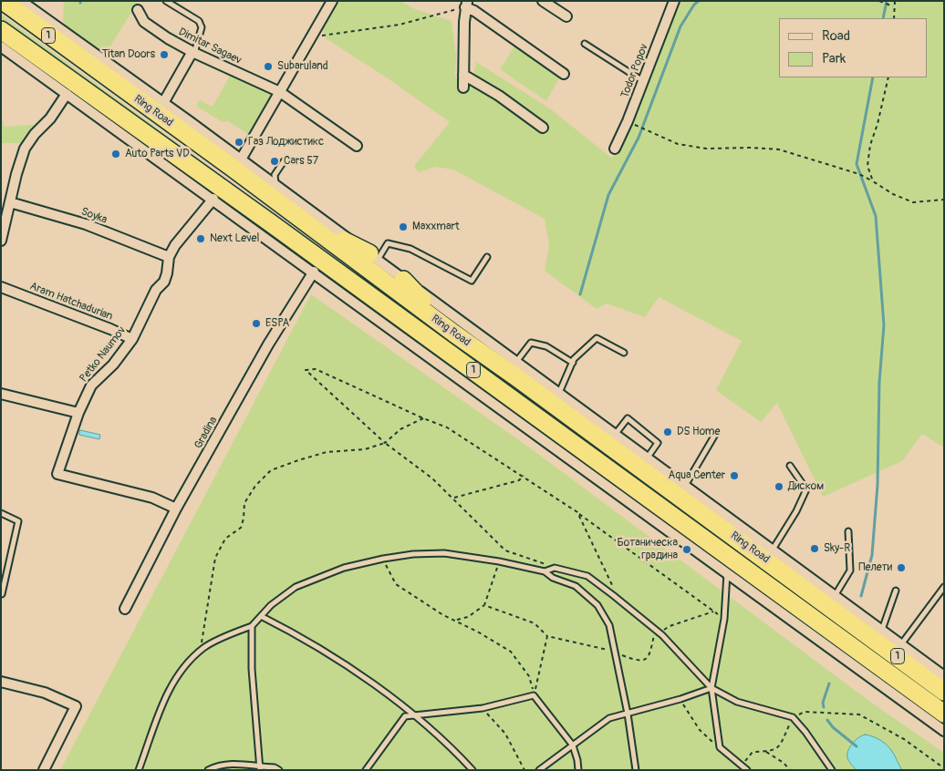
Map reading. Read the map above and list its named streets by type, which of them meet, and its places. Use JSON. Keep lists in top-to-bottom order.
{
  "streets": {
    "highway": ["1", "Ring Road"],
    "street": [
      "Dimitar Sagaev",
      "Todor Popov",
      "Soyka",
      "Aram Hatchadurian",
      "Petko Naumov",
      "Gradina"
    ]
  },
  "crossings": [
    ["Soyka", "Petko Naumov"],
    ["Aram Hatchadurian", "Petko Naumov"],
    ["Petko Naumov", "Gradina"]
  ],
  "places": [
    "Titan Doors",
    "Subaruland",
    "Газ Лоджистикс",
    "Auto Parts VD",
    "Cars 57",
    "Maxxmart",
    "Next Level",
    "ESPA",
    "DS Home",
    "Aqua Center",
    "Диском",
    "Sky-R",
    "Ботаническа градина",
    "Пелети"
  ],
  "legend": ["Road", "Park"]
}
